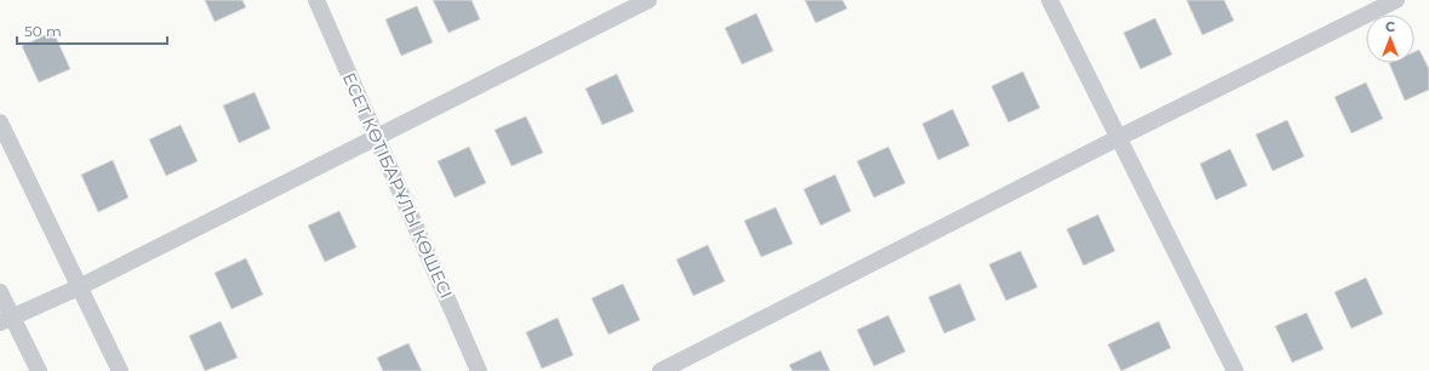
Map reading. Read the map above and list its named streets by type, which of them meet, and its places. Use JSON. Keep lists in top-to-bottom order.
{
  "streets": {
    "street": ["ЕСЕТ КӨТІБАРҰЛЫ КӨШЕСІ"]
  },
  "scale_bar": "50 m",
  "north": "top"
}
